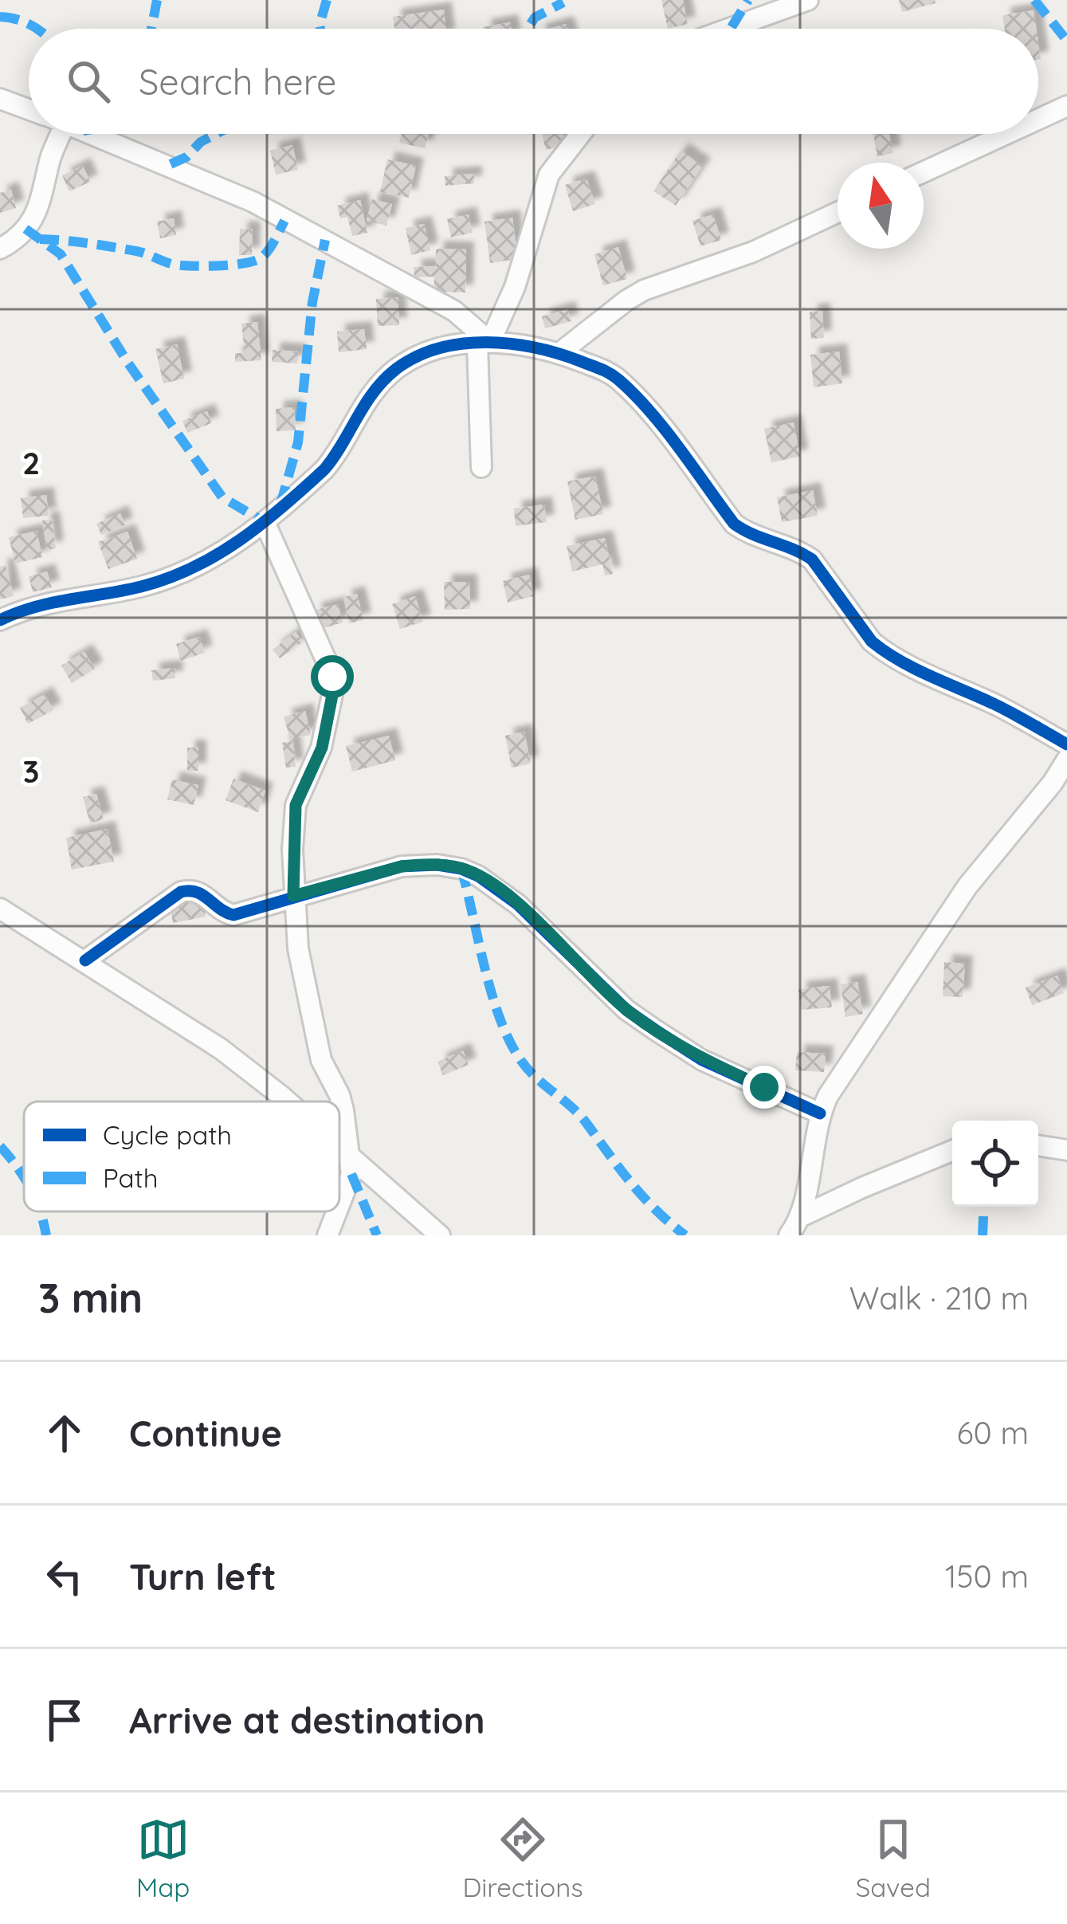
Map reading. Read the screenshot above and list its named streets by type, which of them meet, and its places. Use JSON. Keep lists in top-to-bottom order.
{
  "legend": ["Cycle path", "Path"],
  "north": "top",
  "page": {
    "search": "Search here",
    "heading": ["3 min", "Walk · 210 m"],
    "list": [
      ["Continue", "60 m"],
      ["Turn left", "150 m"],
      "Arrive at destination"
    ],
    "nav": ["Map", "Directions", "Saved"]
  },
  "grid": {
    "rows": ["2", "3"]
  }
}
